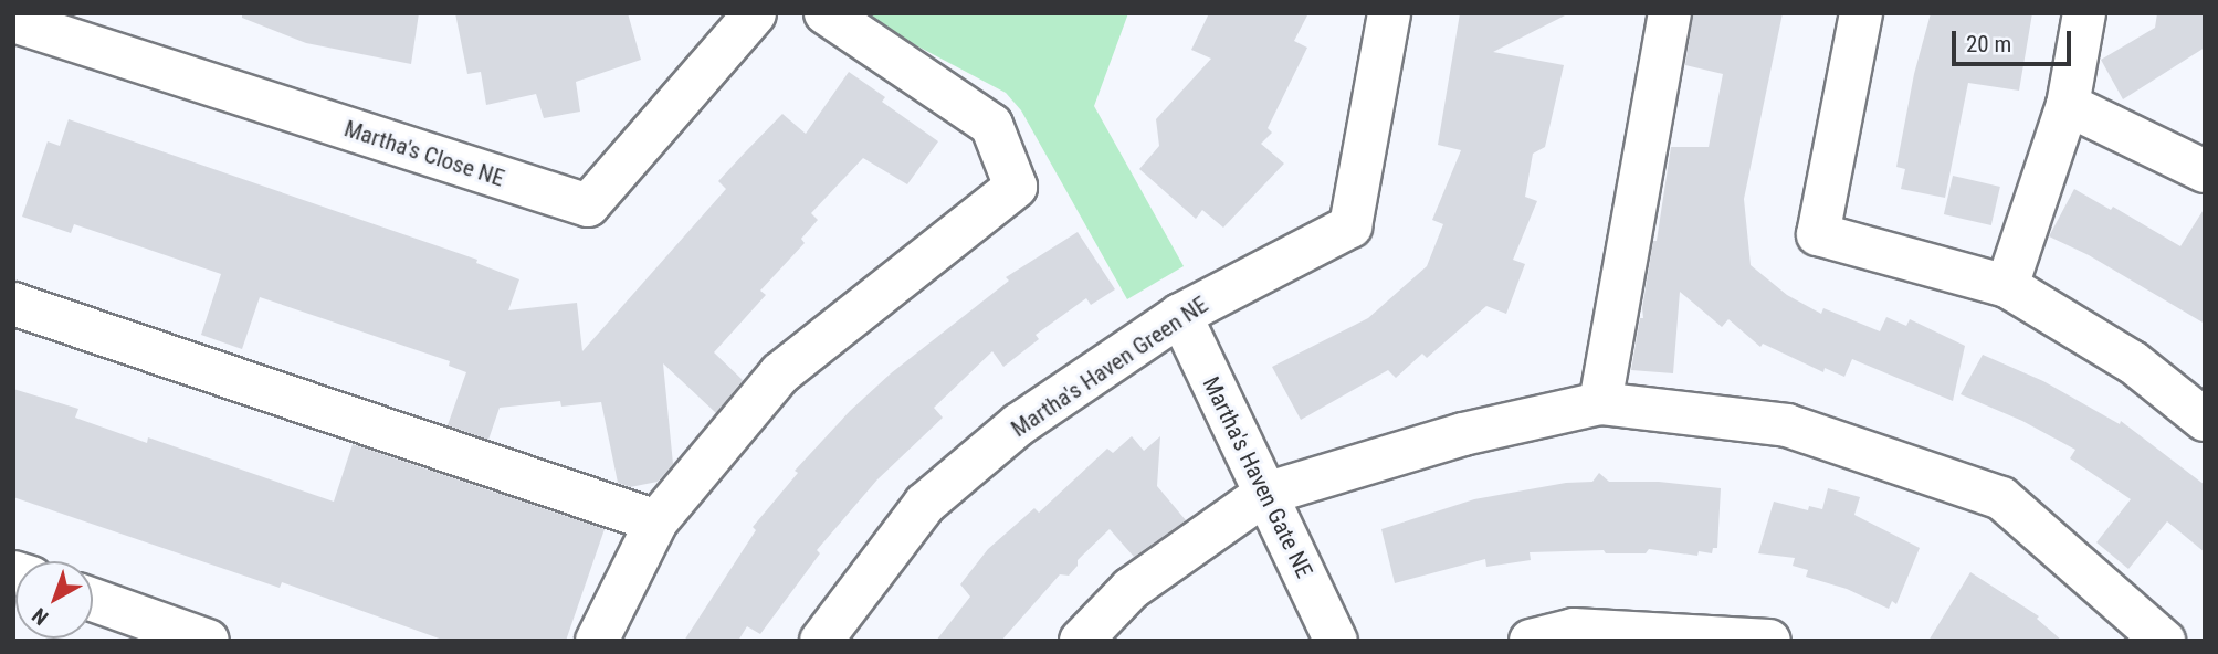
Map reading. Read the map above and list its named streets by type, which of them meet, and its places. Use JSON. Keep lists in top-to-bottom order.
{
  "streets": {
    "street": ["Martha's Close NE", "Martha's Haven Green NE", "Martha's Haven Gate NE"]
  },
  "crossings": [
    ["Martha's Haven Green NE", "Martha's Haven Gate NE"]
  ],
  "scale_bar": "20 m",
  "north": "bottom left"
}
